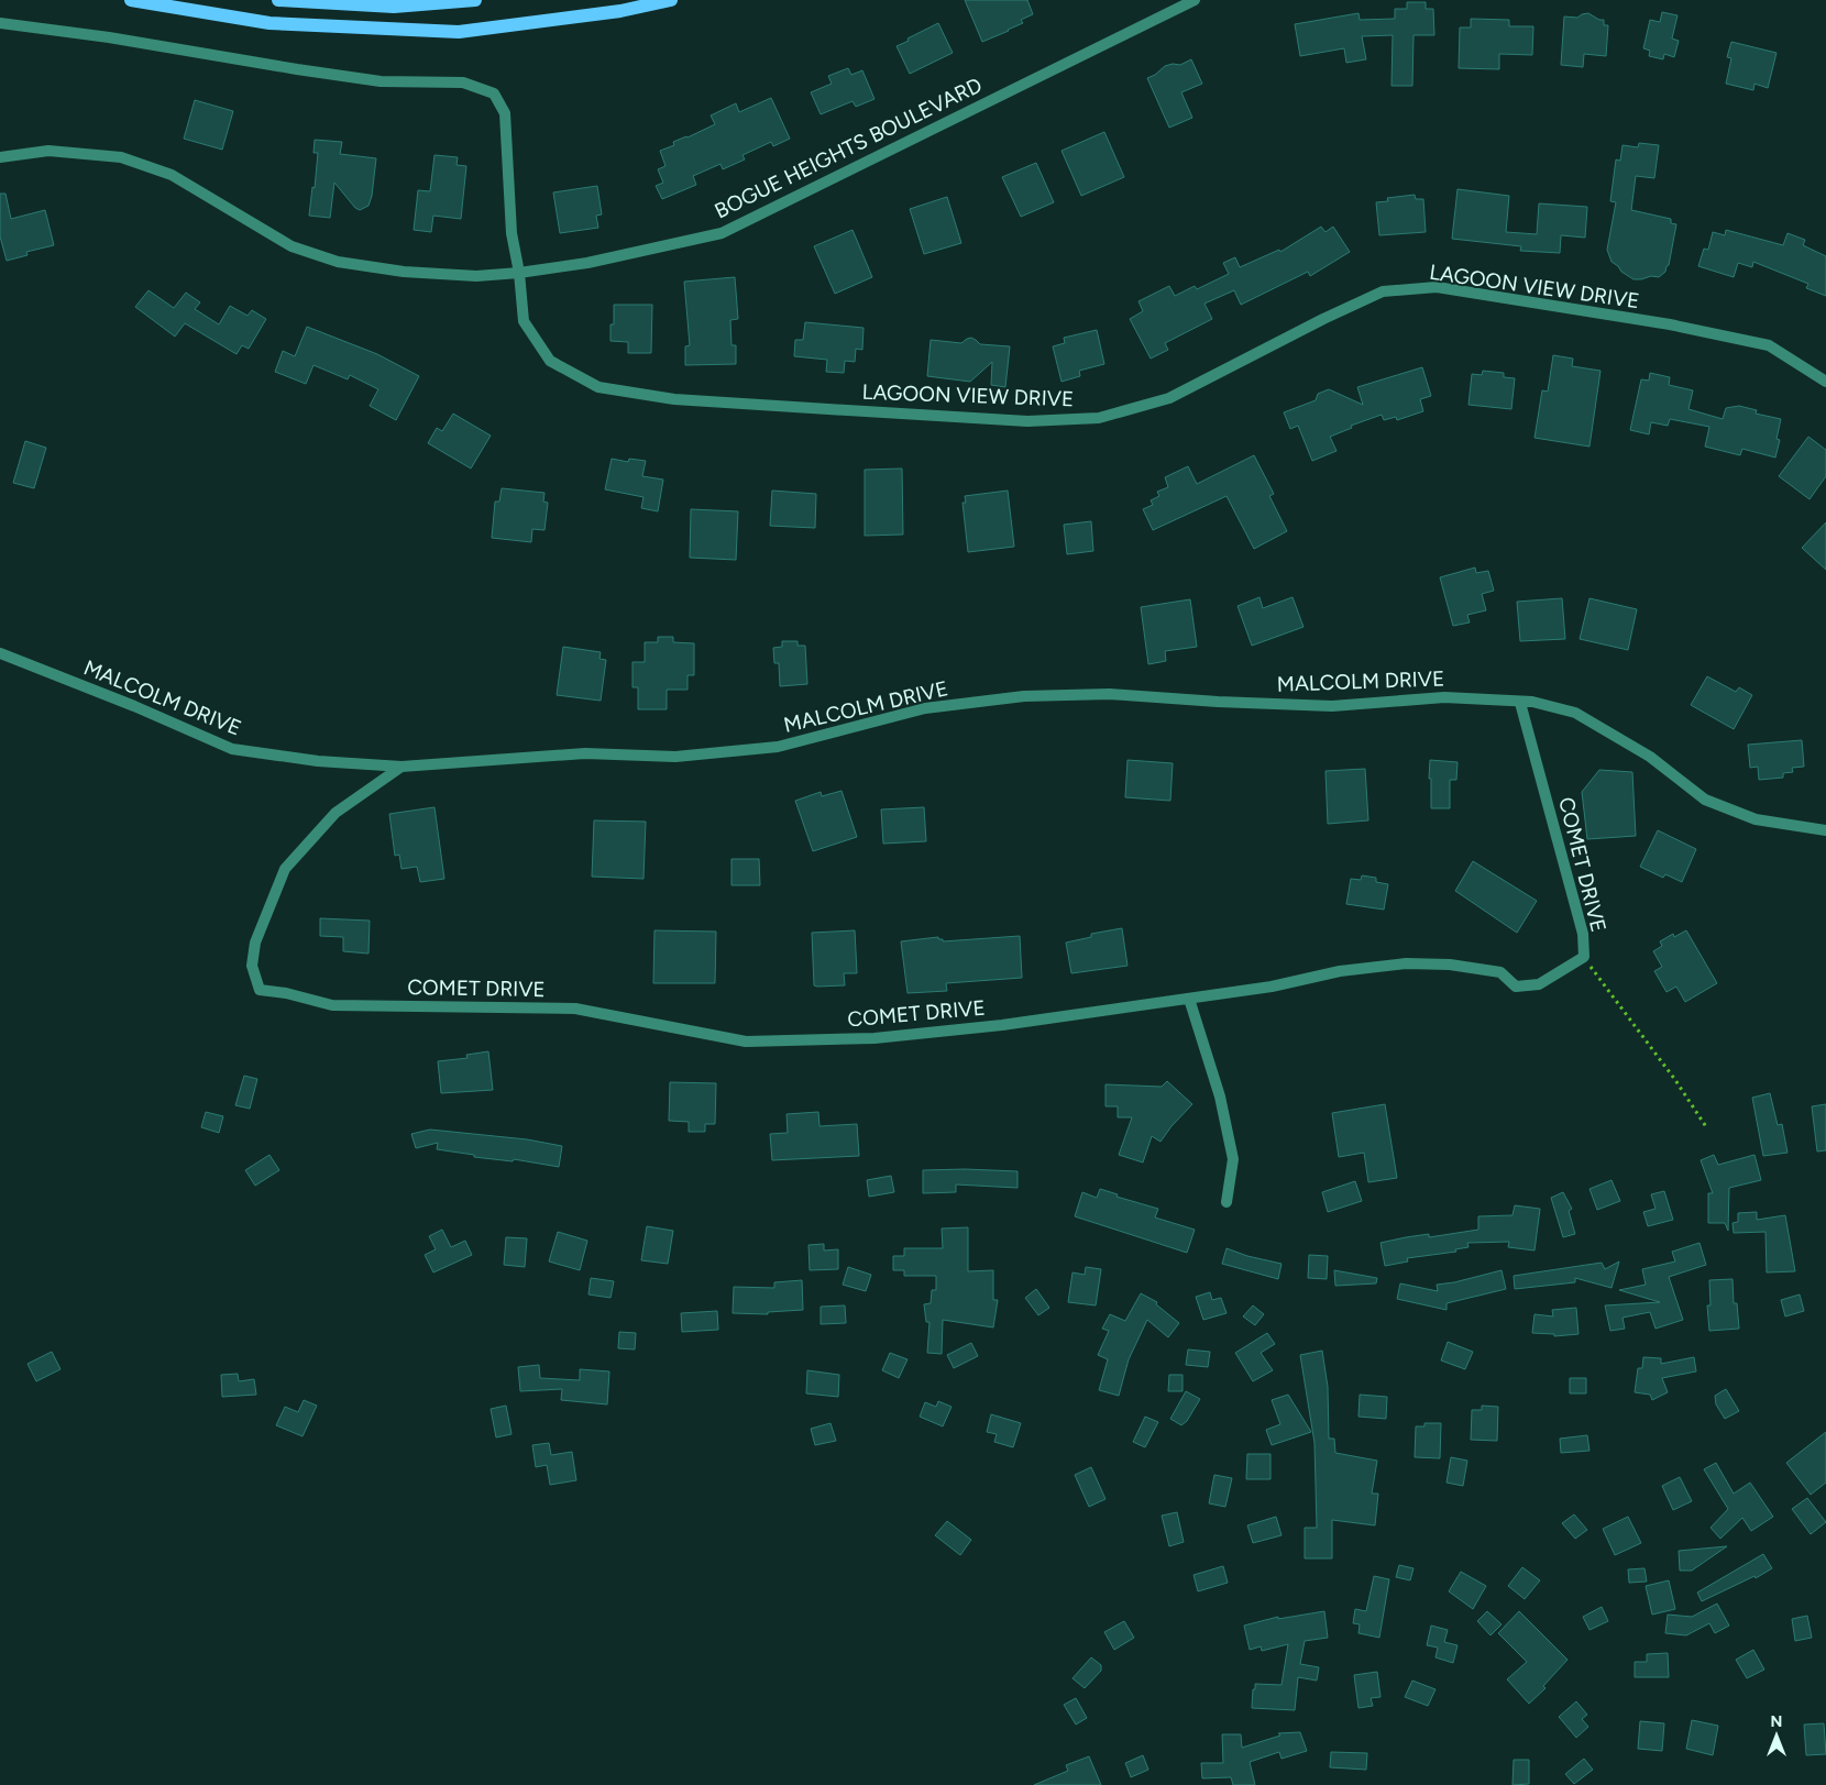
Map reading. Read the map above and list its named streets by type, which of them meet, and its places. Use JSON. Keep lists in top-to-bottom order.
{
  "streets": {
    "street": [
      "BOGUE HEIGHTS BOULEVARD",
      "LAGOON VIEW DRIVE",
      "MALCOLM DRIVE",
      "COMET DRIVE"
    ]
  },
  "crossings": [
    ["BOGUE HEIGHTS BOULEVARD", "LAGOON VIEW DRIVE"],
    ["MALCOLM DRIVE", "COMET DRIVE"]
  ],
  "north": "top"
}
